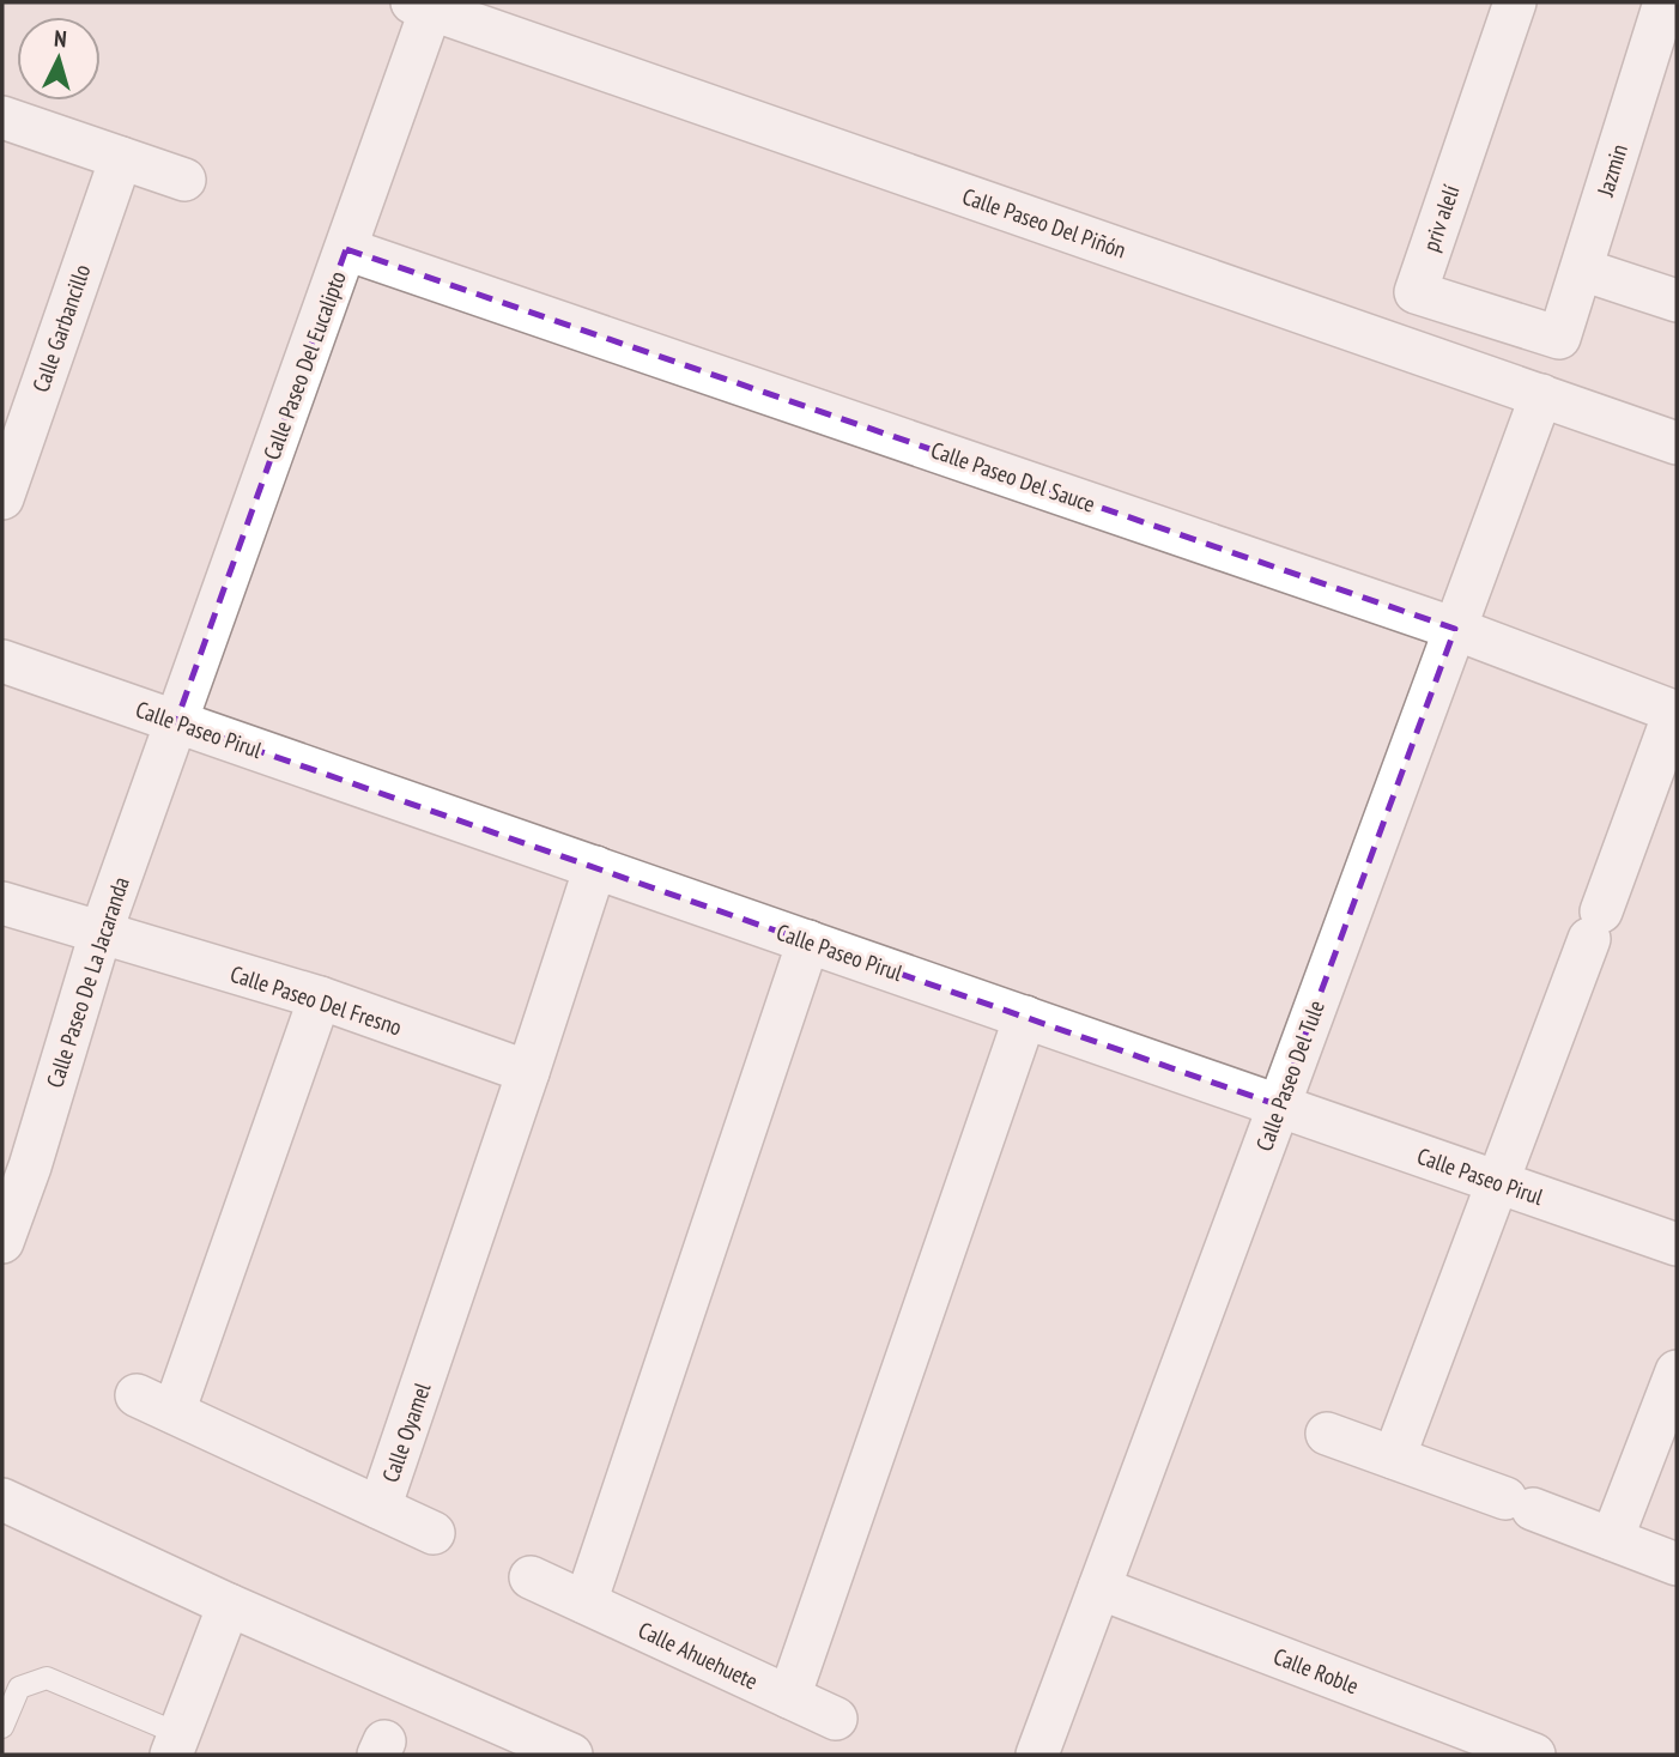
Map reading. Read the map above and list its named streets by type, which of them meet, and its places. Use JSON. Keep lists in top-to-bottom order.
{
  "streets": {
    "street": [
      "Jazmin",
      "priv alelí",
      "Calle Paseo Del Piñón",
      "Calle Garbancillo",
      "Calle Paseo Del Eucalipto",
      "Calle Paseo Del Sauce",
      "Calle Paseo Pirul",
      "Calle Paseo De La Jacaranda",
      "Calle Paseo Del Fresno",
      "Calle Paseo Del Tule",
      "Calle Oyamel",
      "Calle Ahuehuete",
      "Calle Roble"
    ]
  },
  "crossings": [
    ["Jazmin", "priv alelí"],
    ["Calle Paseo Del Piñón", "Calle Paseo Del Eucalipto"],
    ["Calle Paseo Del Piñón", "Calle Paseo Del Tule"],
    ["Calle Paseo Del Eucalipto", "Calle Paseo Del Sauce"],
    ["Calle Paseo Del Eucalipto", "Calle Paseo Pirul"],
    ["Calle Paseo Del Eucalipto", "Calle Paseo De La Jacaranda"],
    ["Calle Paseo Del Sauce", "Calle Paseo Del Tule"],
    ["Calle Paseo Pirul", "Calle Paseo De La Jacaranda"],
    ["Calle Paseo Pirul", "Calle Paseo Del Tule"],
    ["Calle Paseo Pirul", "Calle Oyamel"],
    ["Calle Paseo Pirul", "Calle Ahuehuete"],
    ["Calle Paseo De La Jacaranda", "Calle Paseo Del Fresno"],
    ["Calle Paseo Del Fresno", "Calle Oyamel"],
    ["Calle Paseo Del Tule", "Calle Roble"]
  ],
  "north": "top"
}
